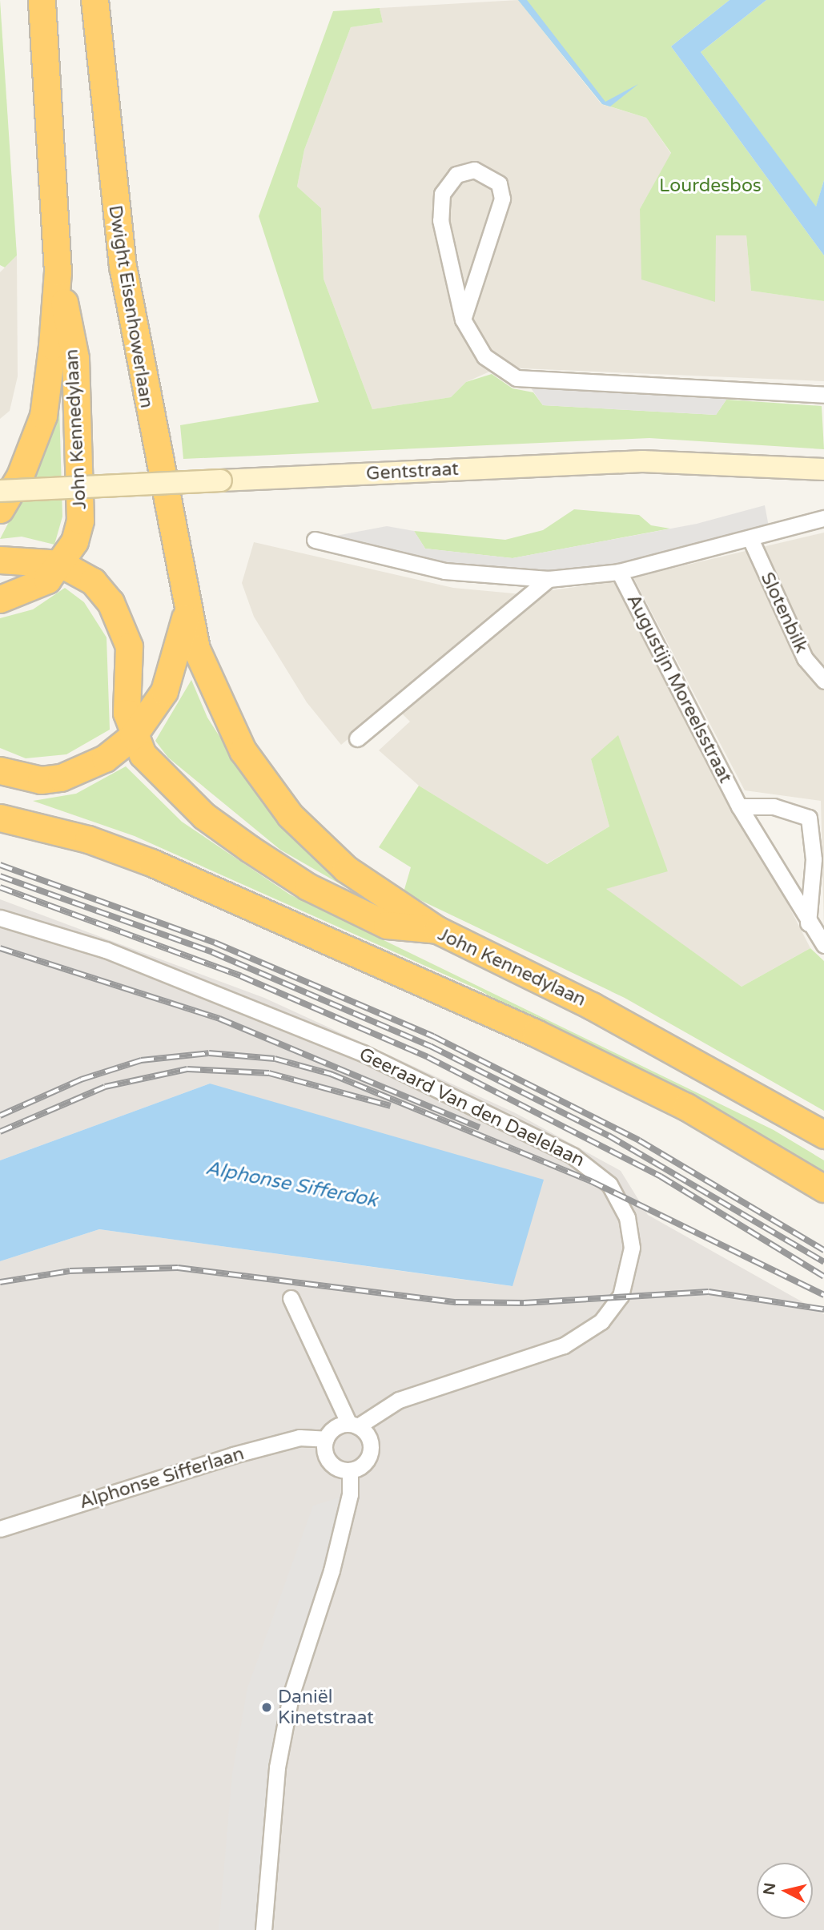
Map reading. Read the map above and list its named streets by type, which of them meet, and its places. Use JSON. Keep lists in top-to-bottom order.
{
  "streets": {
    "highway": ["Dwight Eisenhowerlaan", "John Kennedylaan"],
    "street": [
      "Gentstraat",
      "Slotenbilk",
      "Augustijn Moreelsstraat",
      "Geeraard Van den Daelelaan",
      "Alphonse Sifferlaan"
    ]
  },
  "crossings": [
    ["Dwight Eisenhowerlaan", "John Kennedylaan"],
    ["Geeraard Van den Daelelaan", "Alphonse Sifferlaan"]
  ],
  "water": ["Alphonse Sifferdok"],
  "parks": ["Lourdesbos"],
  "places": ["Daniël Kinetstraat"],
  "north": "left"
}
